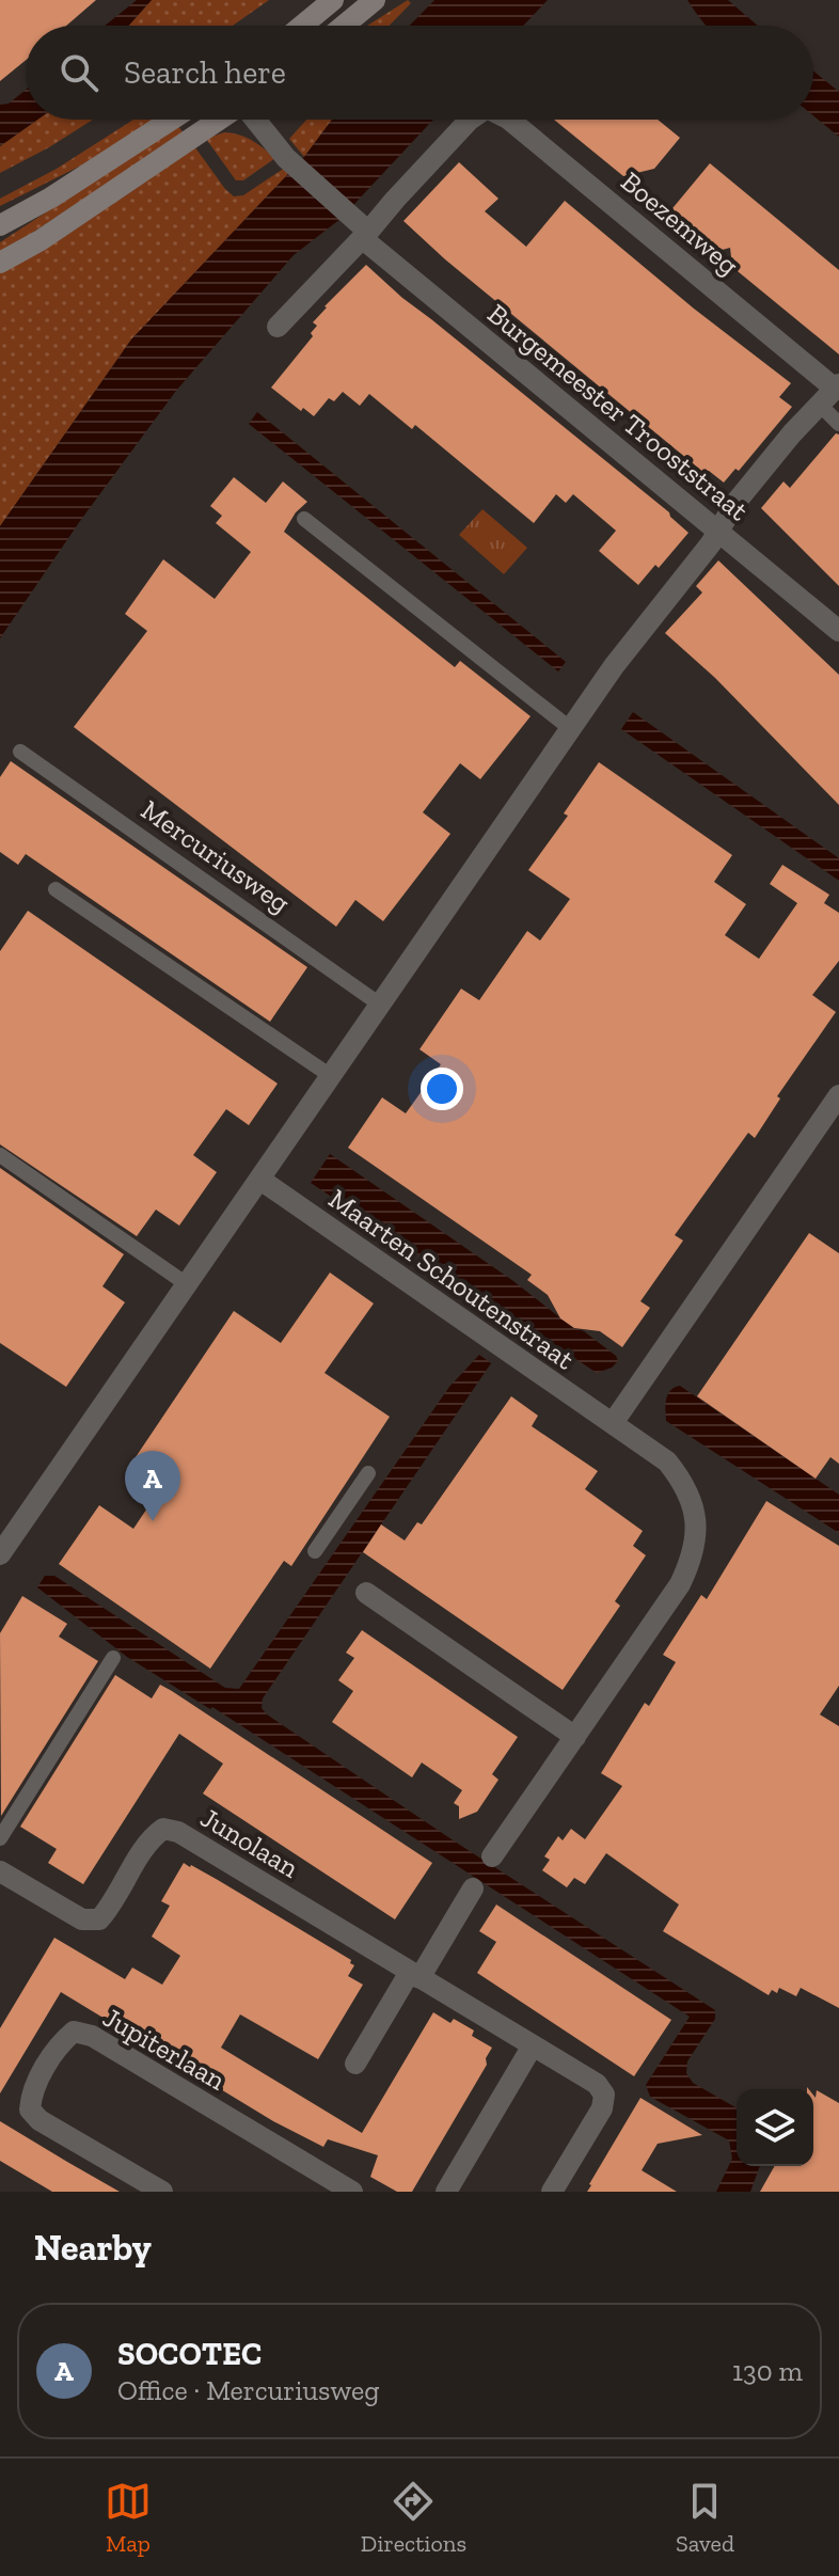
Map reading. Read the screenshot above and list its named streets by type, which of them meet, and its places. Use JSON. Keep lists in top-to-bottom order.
{
  "streets": {
    "street": [
      "Boezemweg",
      "Burgemeester Trooststraat",
      "Maarten Schoutenstraat",
      "Junolaan",
      "Jupiterlaan"
    ],
    "lane": ["Mercuriusweg"]
  },
  "crossings": [
    ["Boezemweg", "Burgemeester Trooststraat"]
  ],
  "page": {
    "search": "Search here",
    "pins": "A",
    "heading": "Nearby",
    "list": [
      {
        "mark": "A",
        "name": "SOCOTEC",
        "note": "Office · Mercuriusweg",
        "value": "130 m"
      }
    ],
    "nav": ["Map", "Directions", "Saved"]
  }
}
